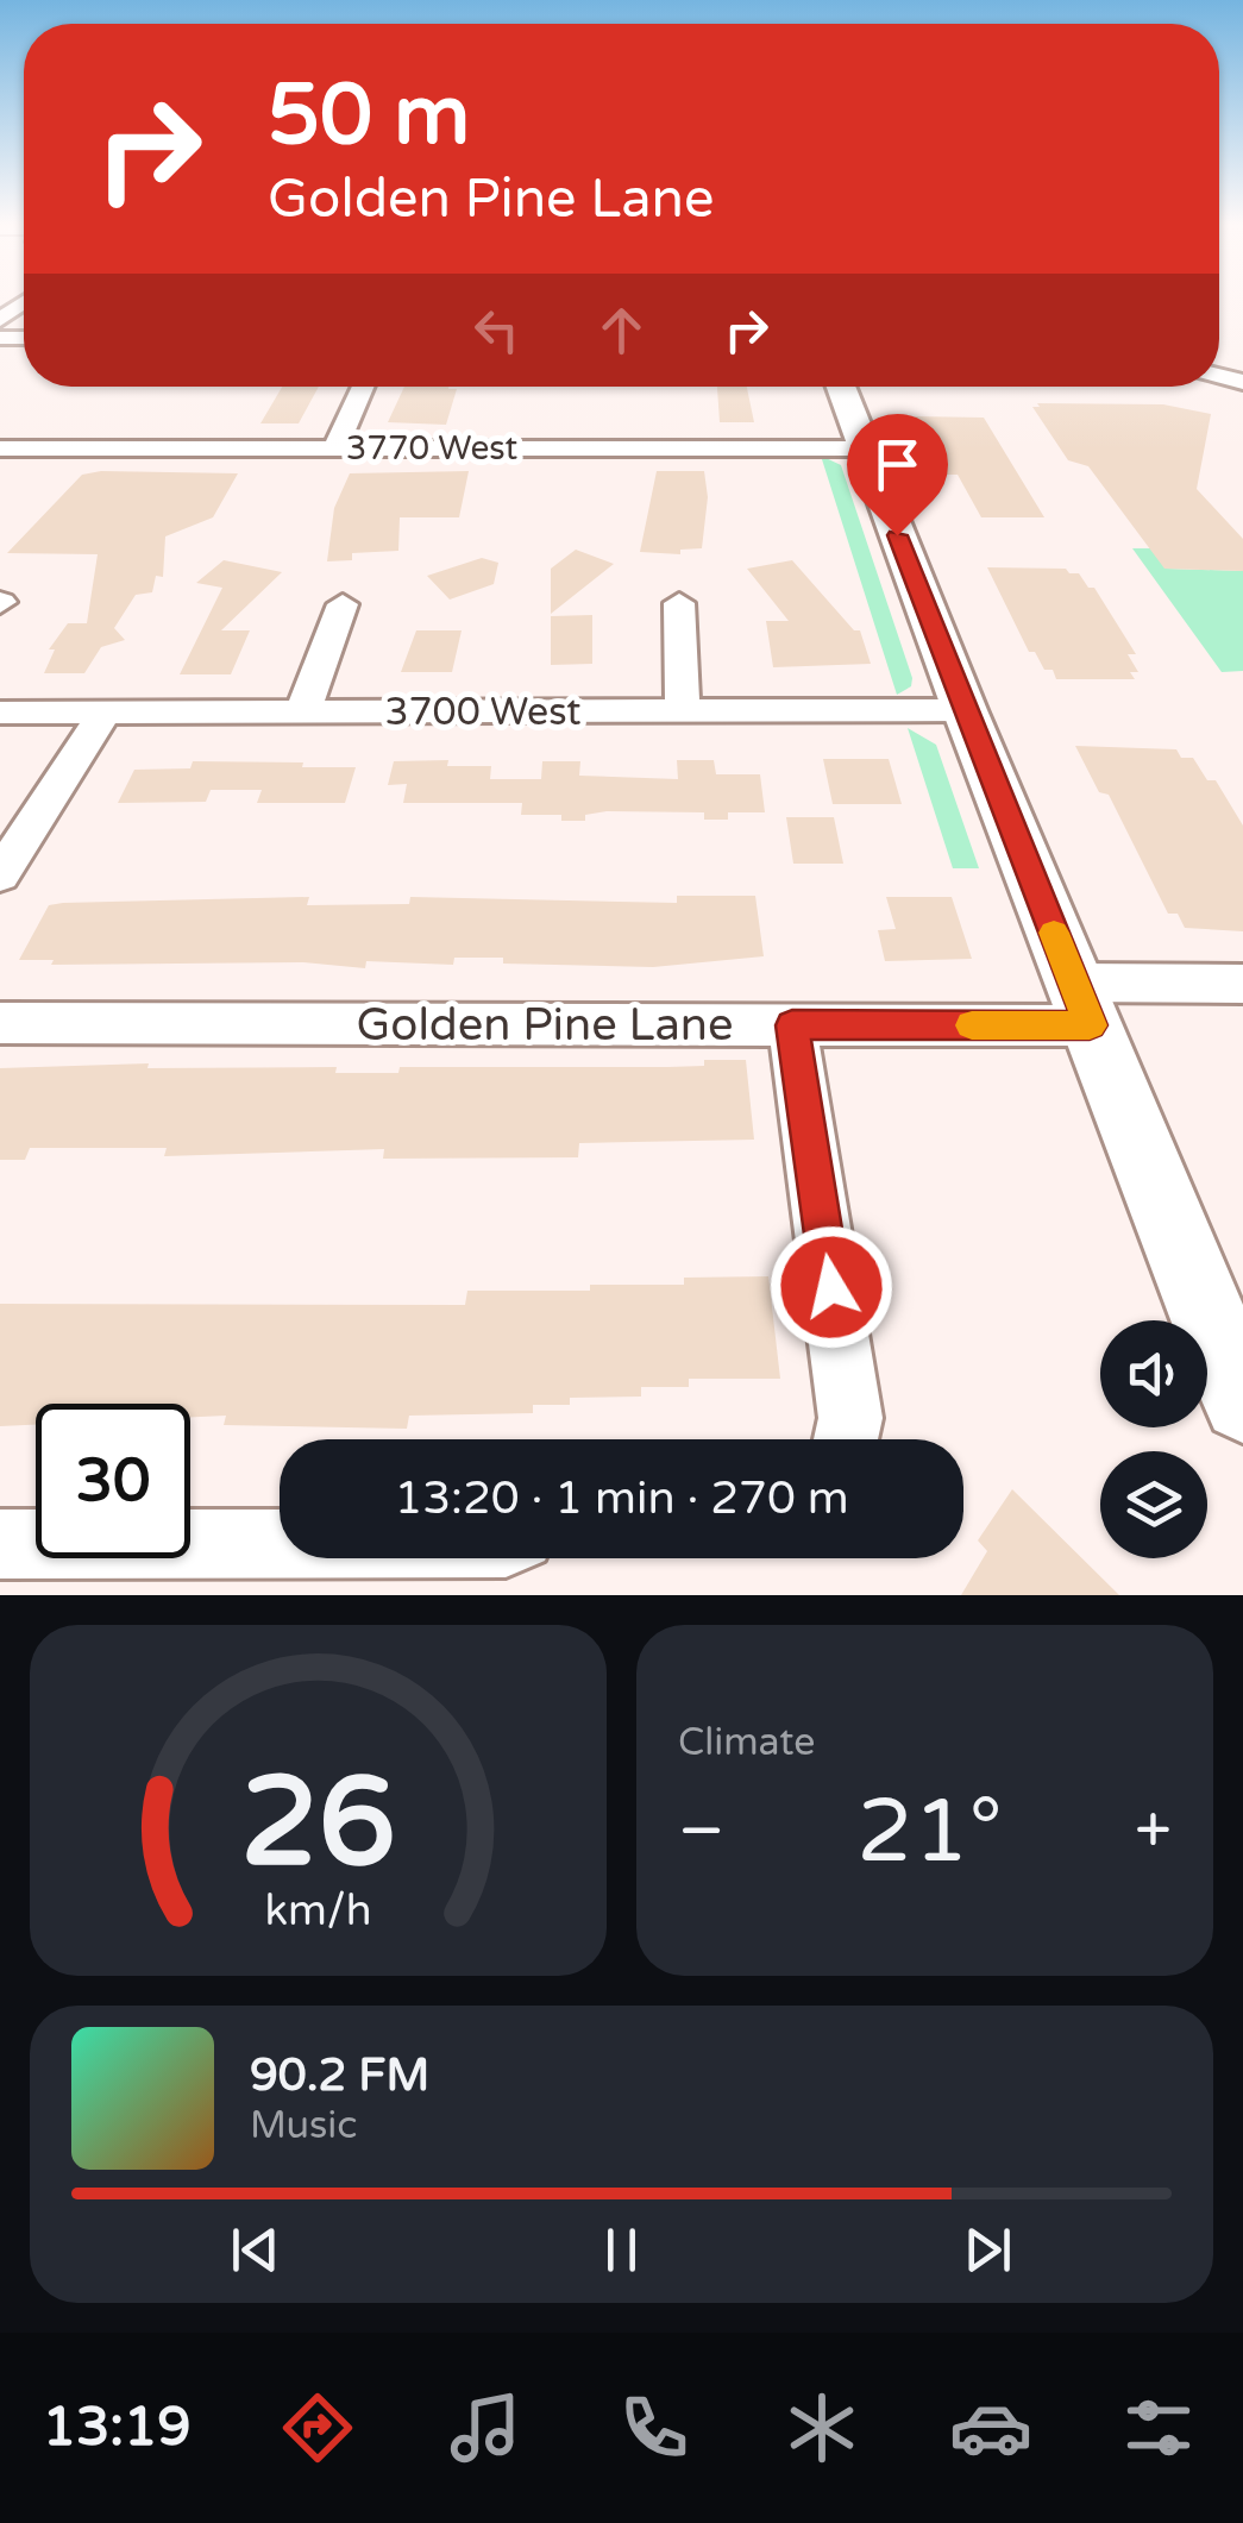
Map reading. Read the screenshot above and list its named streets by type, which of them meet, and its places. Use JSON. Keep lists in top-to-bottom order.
{
  "streets": {
    "street": ["3770 West", "3700 West", "Golden Pine Lane"]
  },
  "page": {
    "turn": ["50 m", "Golden Pine Lane"],
    "limit": "30",
    "trip": "13:20 · 1 min · 270 m",
    "tile": "Climate",
    "heat": ["−", "21°", "+"],
    "song": ["90.2 FM", "Music"],
    "tabs": "13:19",
    "gauge": ["26", "km/h"]
  }
}
